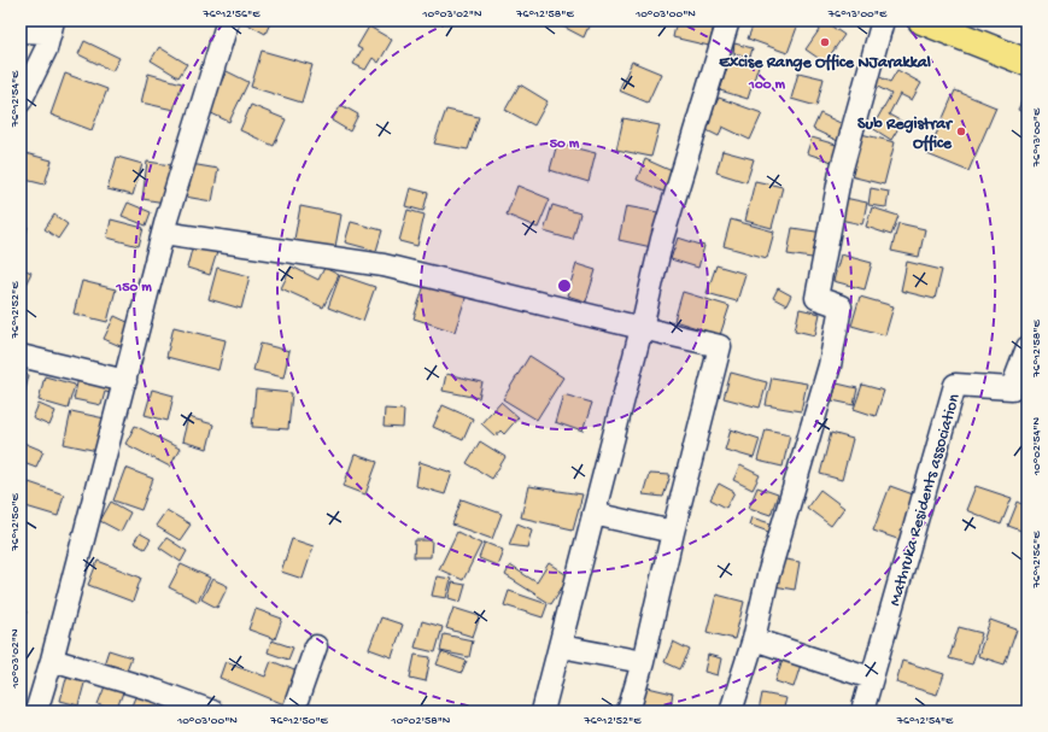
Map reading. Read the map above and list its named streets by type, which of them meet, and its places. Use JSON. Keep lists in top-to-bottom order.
{
  "streets": {
    "street": ["Mathruka Residents association"]
  },
  "places": ["Excise Range Office NJarakkal", "Sub Registrar Office"],
  "coordinates": [
    "76°12'56\"E",
    "10°03'02\"N",
    "76°12'58\"E",
    "10°03'00\"N",
    "76°13'00\"E",
    "76°12'54\"E",
    "76°12'52\"E",
    "10°02'54\"N",
    "76°12'50\"E",
    "10°02'58\"N"
  ],
  "rings": ["100 m", "50 m", "150 m"]
}
